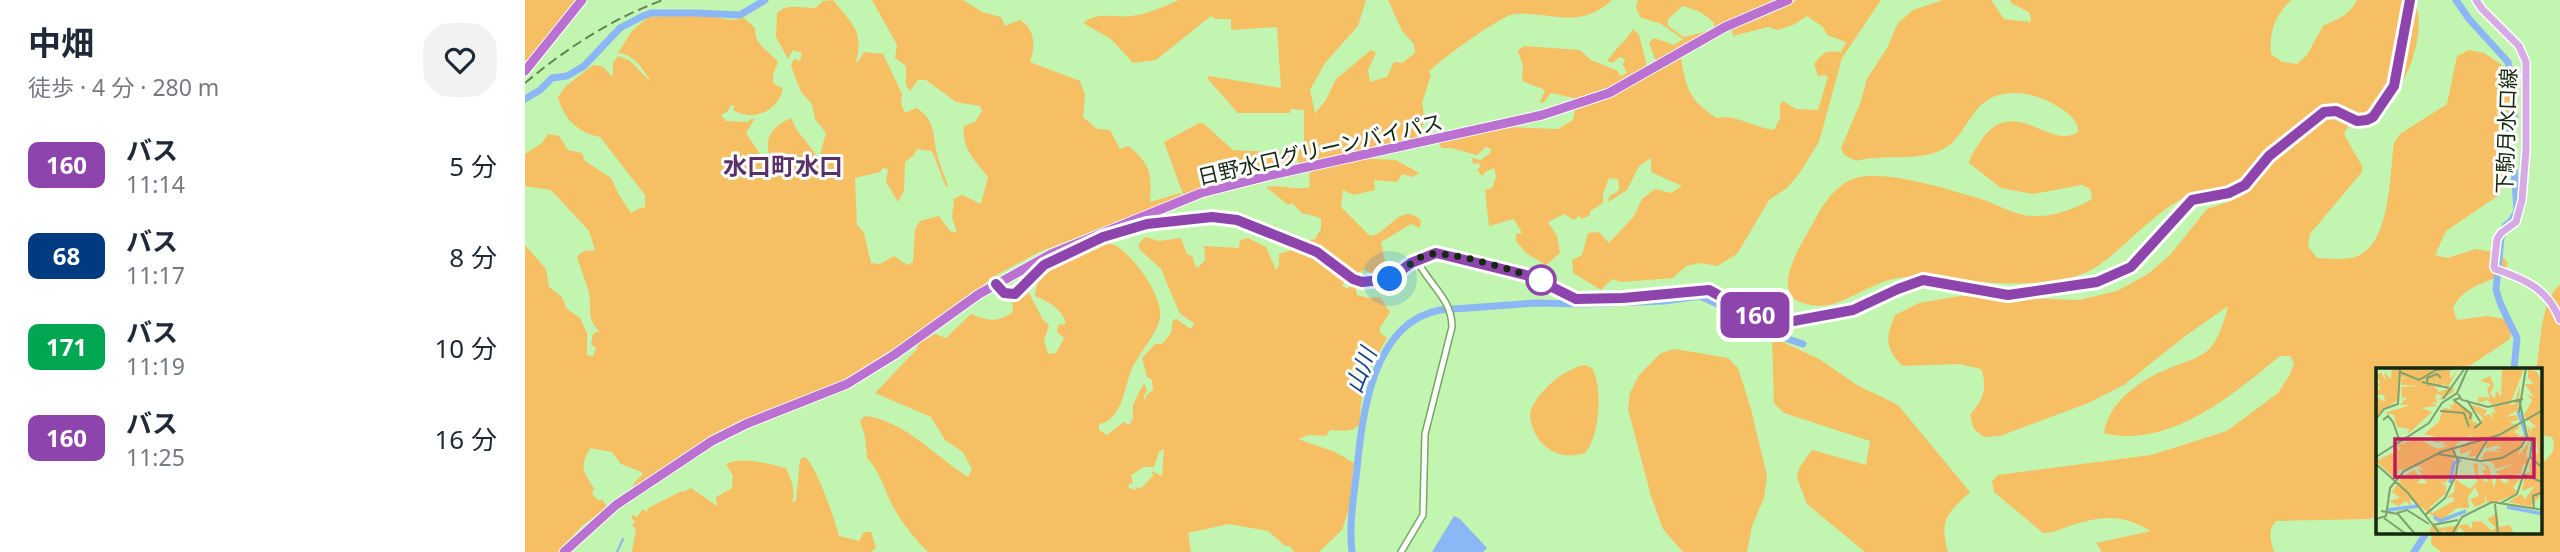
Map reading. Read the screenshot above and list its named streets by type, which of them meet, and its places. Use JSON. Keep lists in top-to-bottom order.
{
  "streets": {
    "highway": ["日野水口グリーンバイパス"],
    "main road": ["下駒月水口線"]
  },
  "districts": ["水口町水口"],
  "water": ["山川"],
  "lines": ["bus line 160"],
  "page": {
    "heading": ["中畑", "徒歩 · 4 分 · 280 m"],
    "on_map": "160",
    "list": [
      {
        "mark": "160",
        "name": "バス",
        "note": "11:14",
        "value": "5 分"
      },
      {
        "mark": "68",
        "name": "バス",
        "note": "11:17",
        "value": "8 分"
      },
      {
        "mark": "171",
        "name": "バス",
        "note": "11:19",
        "value": "10 分"
      },
      {
        "mark": "160",
        "name": "バス",
        "note": "11:25",
        "value": "16 分"
      }
    ]
  }
}
